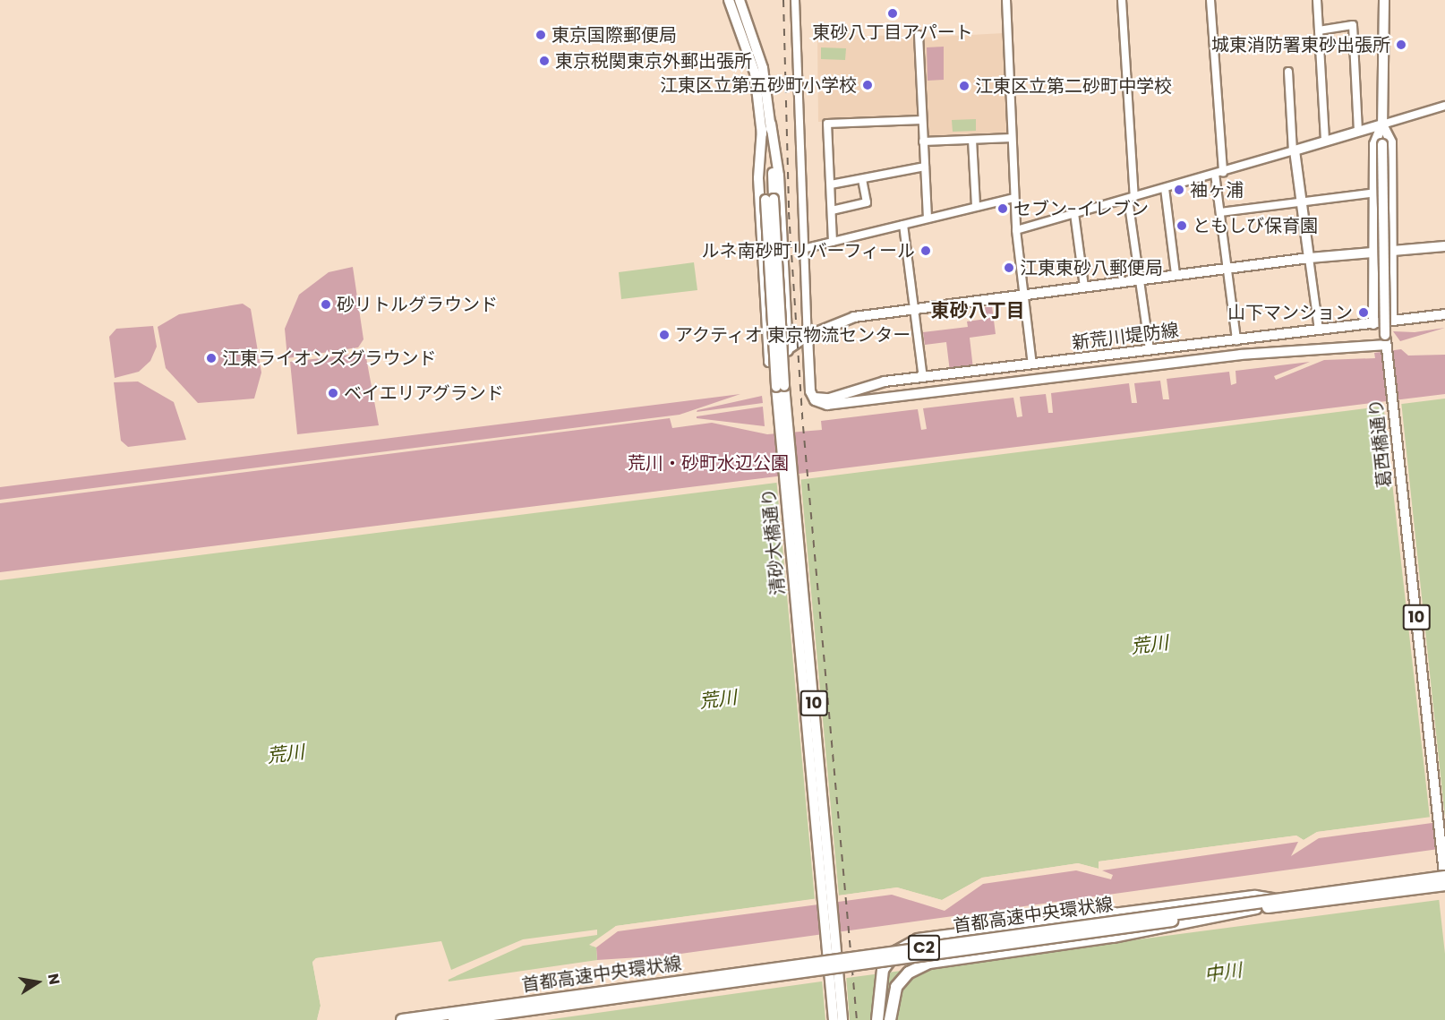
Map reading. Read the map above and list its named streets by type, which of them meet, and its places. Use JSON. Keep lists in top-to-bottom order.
{
  "streets": {
    "highway": ["首都高速中央環状線", "C2"],
    "main road": [
      "新荒川堤防線",
      "葛西橋通り",
      "清砂大橋通り",
      "10"
    ]
  },
  "crossings": [
    ["新荒川堤防線", "葛西橋通り"],
    ["新荒川堤防線", "10"],
    ["葛西橋通り", "10"],
    ["葛西橋通り", "首都高速中央環状線"]
  ],
  "districts": ["東砂八丁目"],
  "water": ["荒川", "中川"],
  "parks": ["荒川・砂町水辺公園"],
  "places": [
    "東砂八丁目アパート",
    "東京国際郵便局",
    "城東消防署東砂出張所",
    "東京税関東京外郵出張所",
    "江東区立第五砂町小学校",
    "江東区立第二砂町中学校",
    "袖ヶ浦",
    "セブン-イレブン",
    "ともしび保育園",
    "ルネ南砂町リバーフィール",
    "江東東砂八郵便局",
    "砂リトルグラウンド",
    "山下マンション",
    "アクティオ 東京物流センター",
    "江東ライオンズグラウンド",
    "ベイエリアグランド"
  ],
  "north": "right"
}
